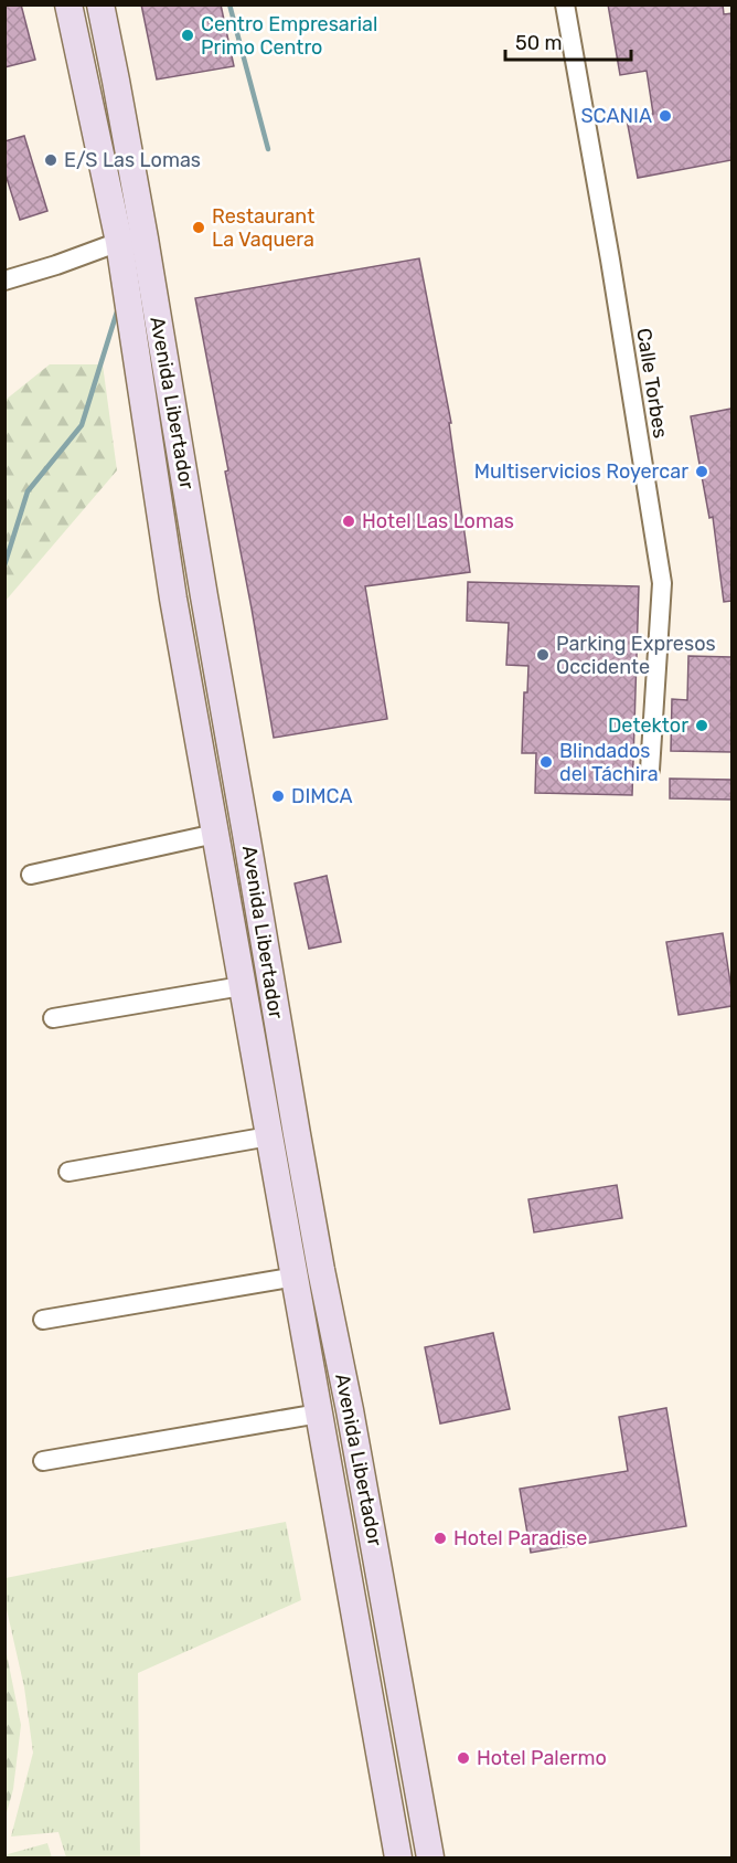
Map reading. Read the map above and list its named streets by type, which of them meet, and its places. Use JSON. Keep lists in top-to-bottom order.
{
  "streets": {
    "main road": ["Avenida Libertador"],
    "street": ["Calle Torbes"]
  },
  "places": [
    "Centro Empresarial Primo Centro",
    "SCANIA",
    "E/S Las Lomas",
    "Restaurant La Vaquera",
    "Multiservicios Royercar",
    "Hotel Las Lomas",
    "Parking Expresos Occidente",
    "Detektor",
    "Blindados del Táchira",
    "DIMCA",
    "Hotel Paradise",
    "Hotel Palermo"
  ],
  "scale_bar": "50 m"
}
